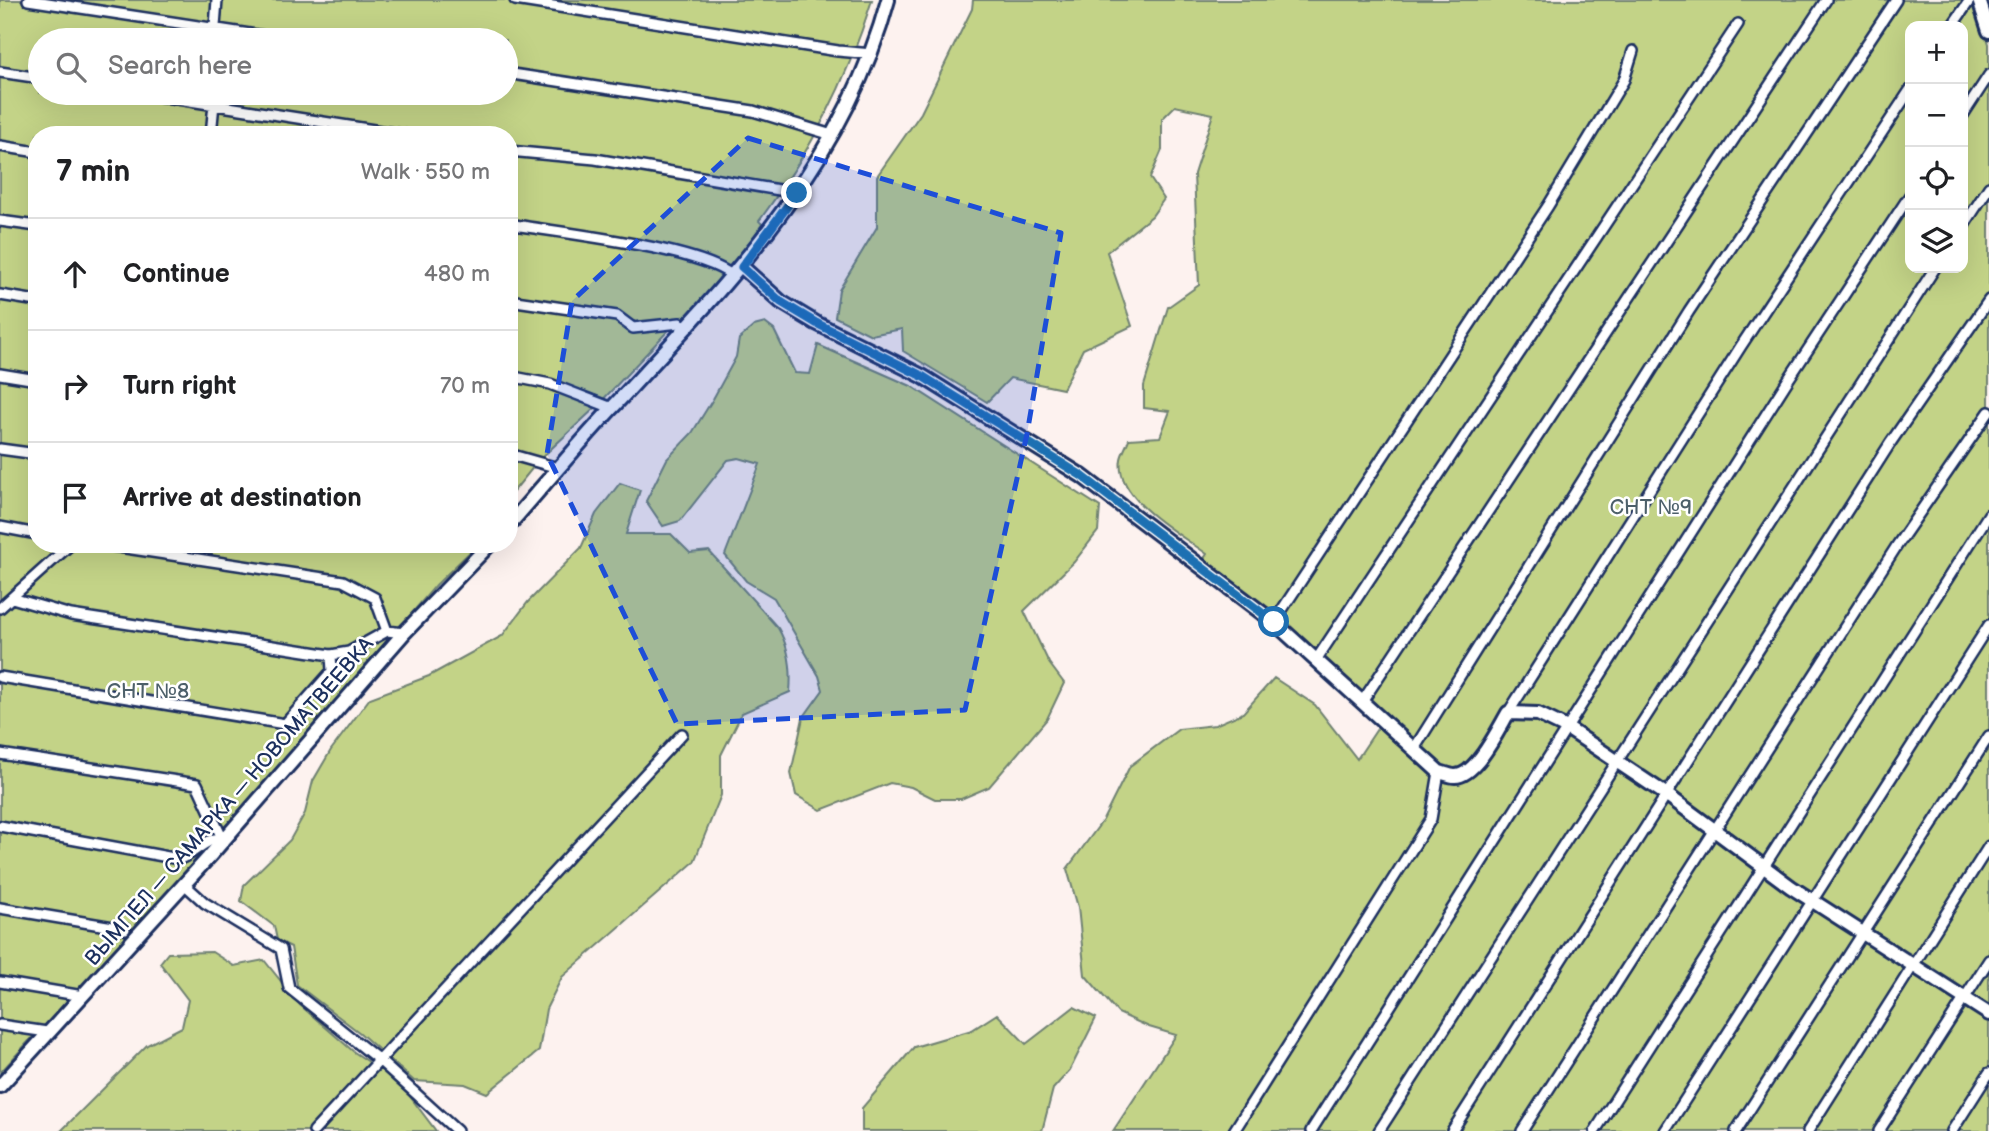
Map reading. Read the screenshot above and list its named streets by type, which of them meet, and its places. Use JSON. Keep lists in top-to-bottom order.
{
  "streets": {
    "street": ["ВЫМПЕЛ — САМАРКА — НОВОМАТВЕЕВКА"]
  },
  "parks": ["СНТ №9", "СНТ №8"],
  "page": {
    "map_buttons": ["+", "−"],
    "search": "Search here",
    "heading": ["7 min", "Walk · 550 m"],
    "list": [
      ["Continue", "480 m"],
      ["Turn right", "70 m"],
      "Arrive at destination"
    ]
  }
}
